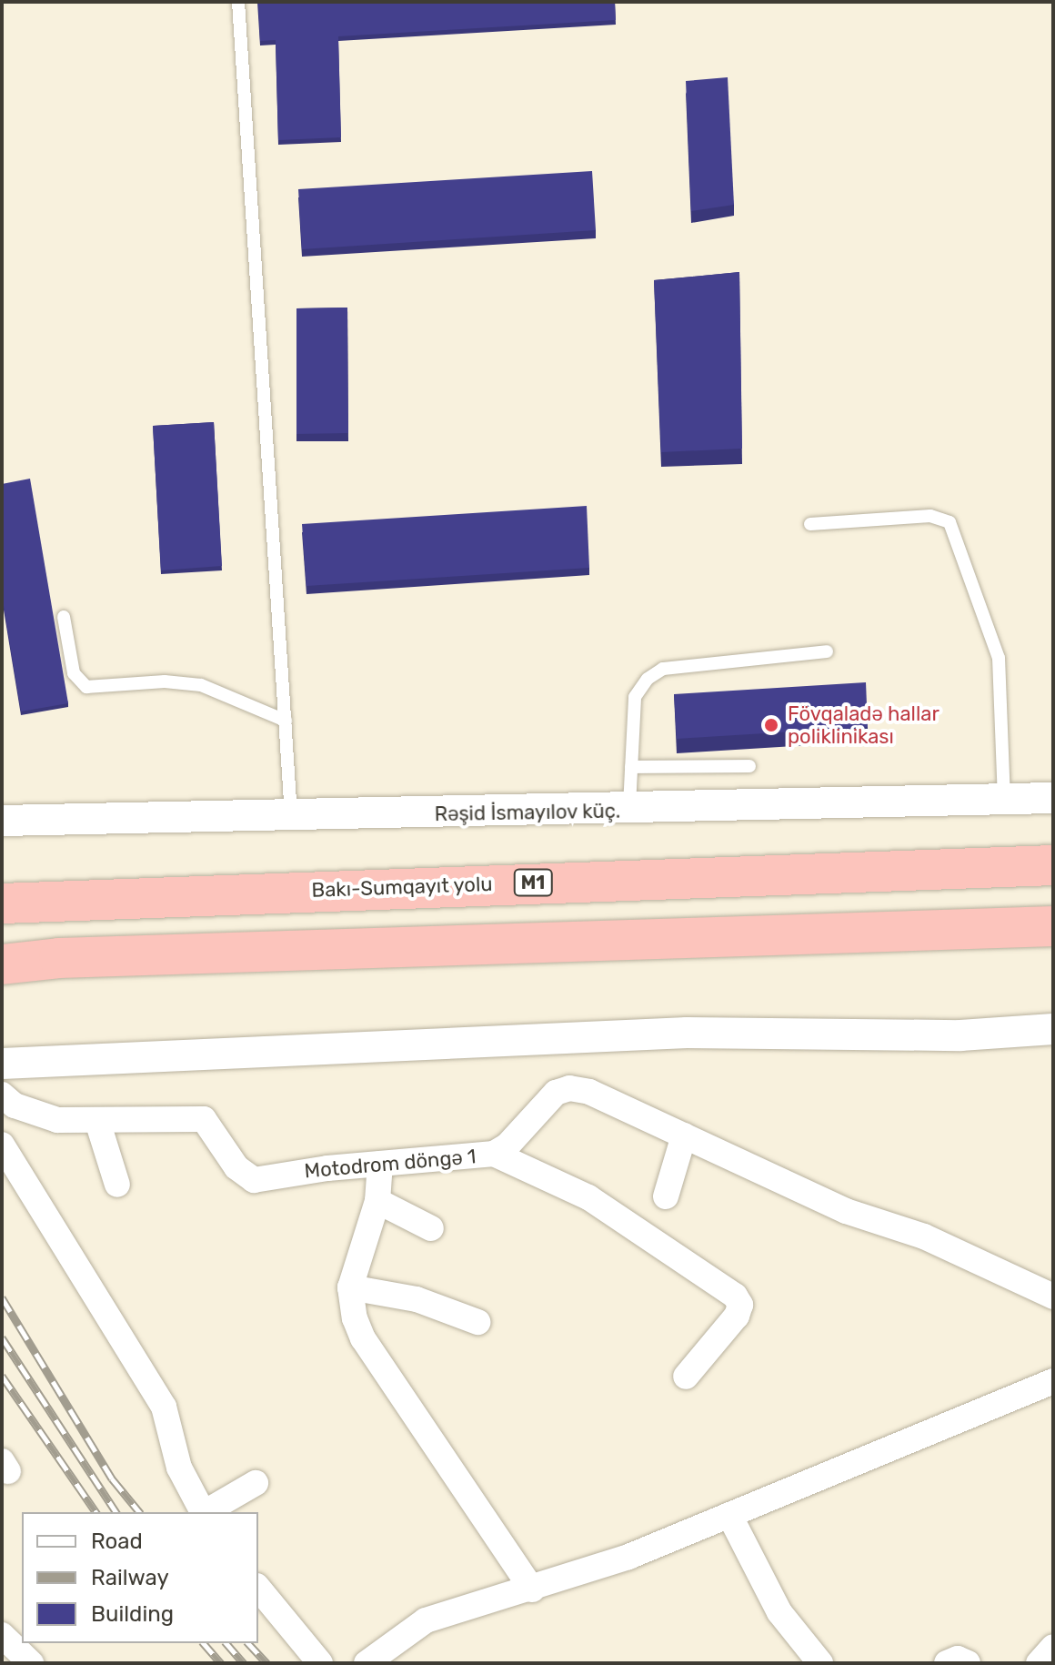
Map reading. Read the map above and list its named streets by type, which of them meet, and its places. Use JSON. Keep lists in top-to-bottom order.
{
  "streets": {
    "highway": ["M1", "Bakı-Sumqayıt yolu"],
    "street": ["Rəşid İsmayılov küç.", "Motodrom döngə 1"]
  },
  "places": ["Fövqaladə hallar poliklinikası"],
  "legend": ["Road", "Railway", "Building"]
}
